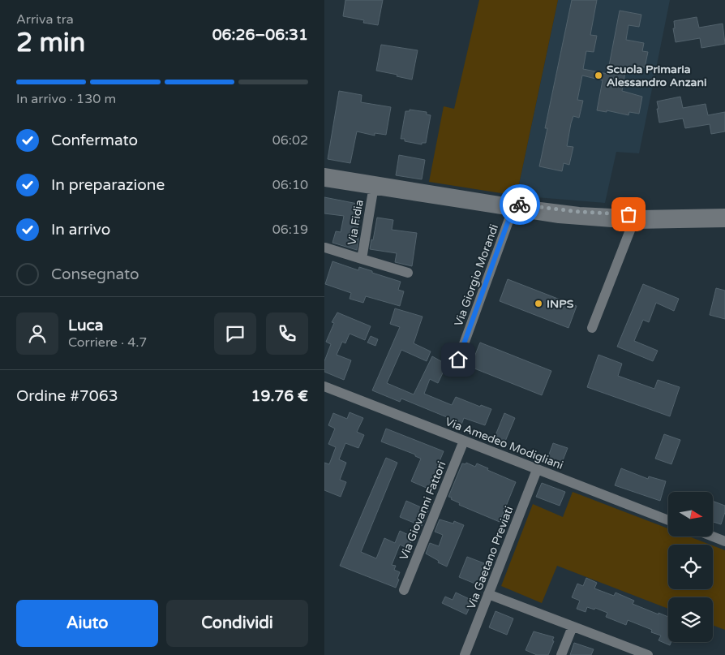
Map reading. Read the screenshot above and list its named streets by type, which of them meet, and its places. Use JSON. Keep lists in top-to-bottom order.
{
  "streets": {
    "street": [
      "Via Fidia",
      "Via Giorgio Morandi",
      "Via Amedeo Modigliani",
      "Via Giovanni Fattori",
      "Via Gaetano Previati"
    ]
  },
  "crossings": [
    ["Via Amedeo Modigliani", "Via Giovanni Fattori"],
    ["Via Amedeo Modigliani", "Via Gaetano Previati"]
  ],
  "places": ["Scuola Primaria Alessandro Anzani", "INPS"],
  "north": "right",
  "page": {
    "heading": ["2 min", "Arriva tra", "06:26–06:31"],
    "panel": [
      "Luca",
      "Corriere · 4.7",
      "Ordine #7063",
      "19.76 €"
    ],
    "bar": "In arrivo · 130 m",
    "list": [
      ["Confermato", "06:02"],
      ["In preparazione", "06:10"],
      ["In arrivo", "06:19"],
      "Consegnato"
    ],
    "buttons": ["Aiuto", "Condividi"]
  }
}
